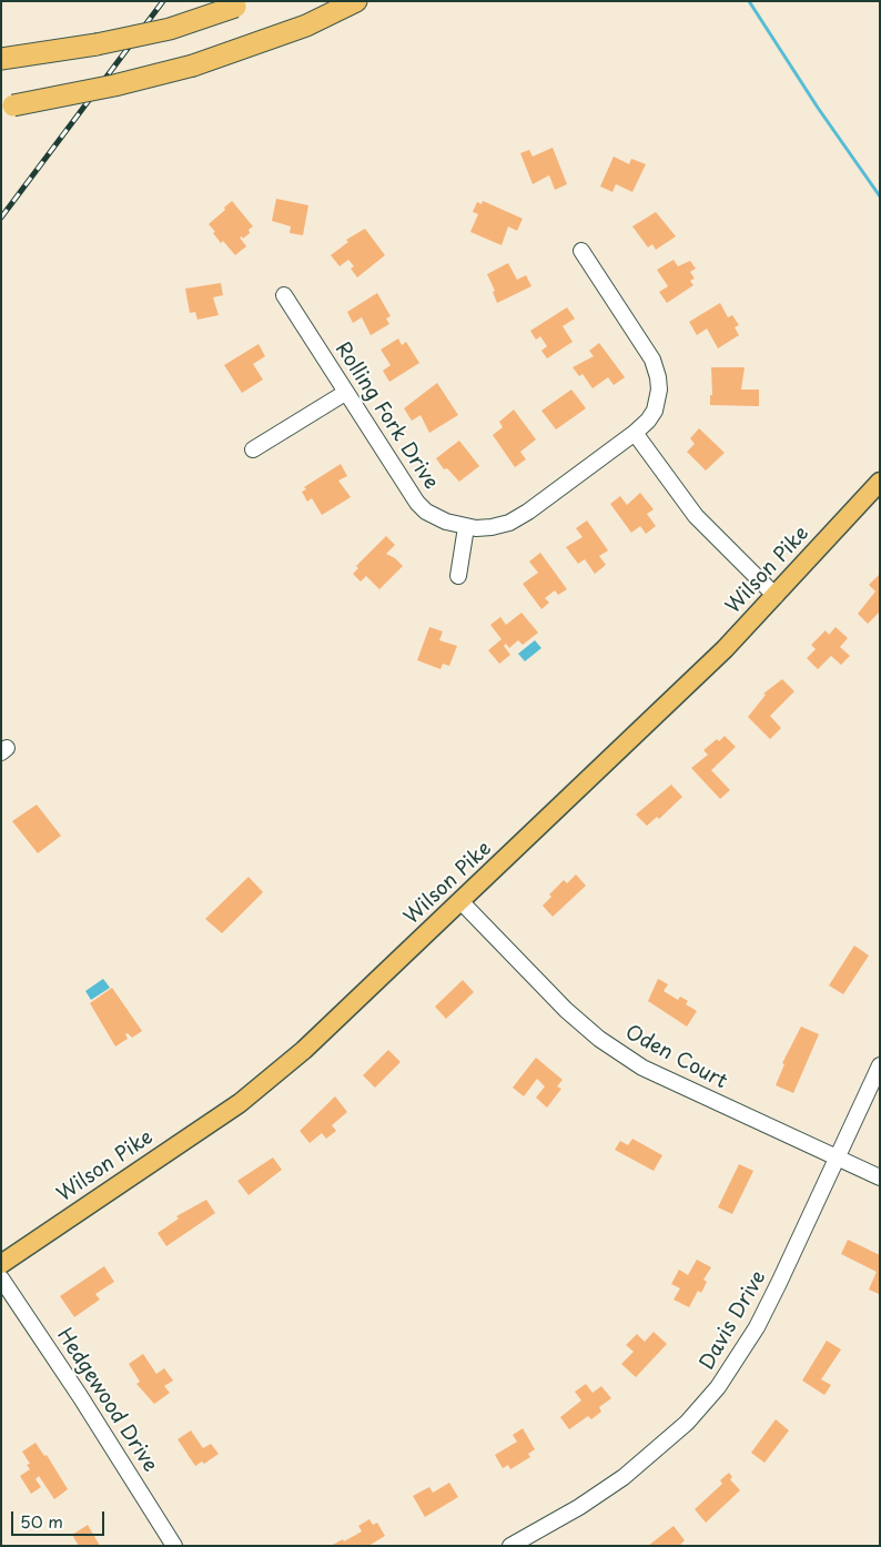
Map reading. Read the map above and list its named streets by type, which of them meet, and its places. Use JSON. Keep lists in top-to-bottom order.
{
  "streets": {
    "main road": ["Wilson Pike"],
    "street": [
      "Rolling Fork Drive",
      "Oden Court",
      "Davis Drive",
      "Hedgewood Drive"
    ]
  },
  "crossings": [
    ["Wilson Pike", "Oden Court"],
    ["Oden Court", "Davis Drive"]
  ],
  "scale_bar": "50 m"
}
